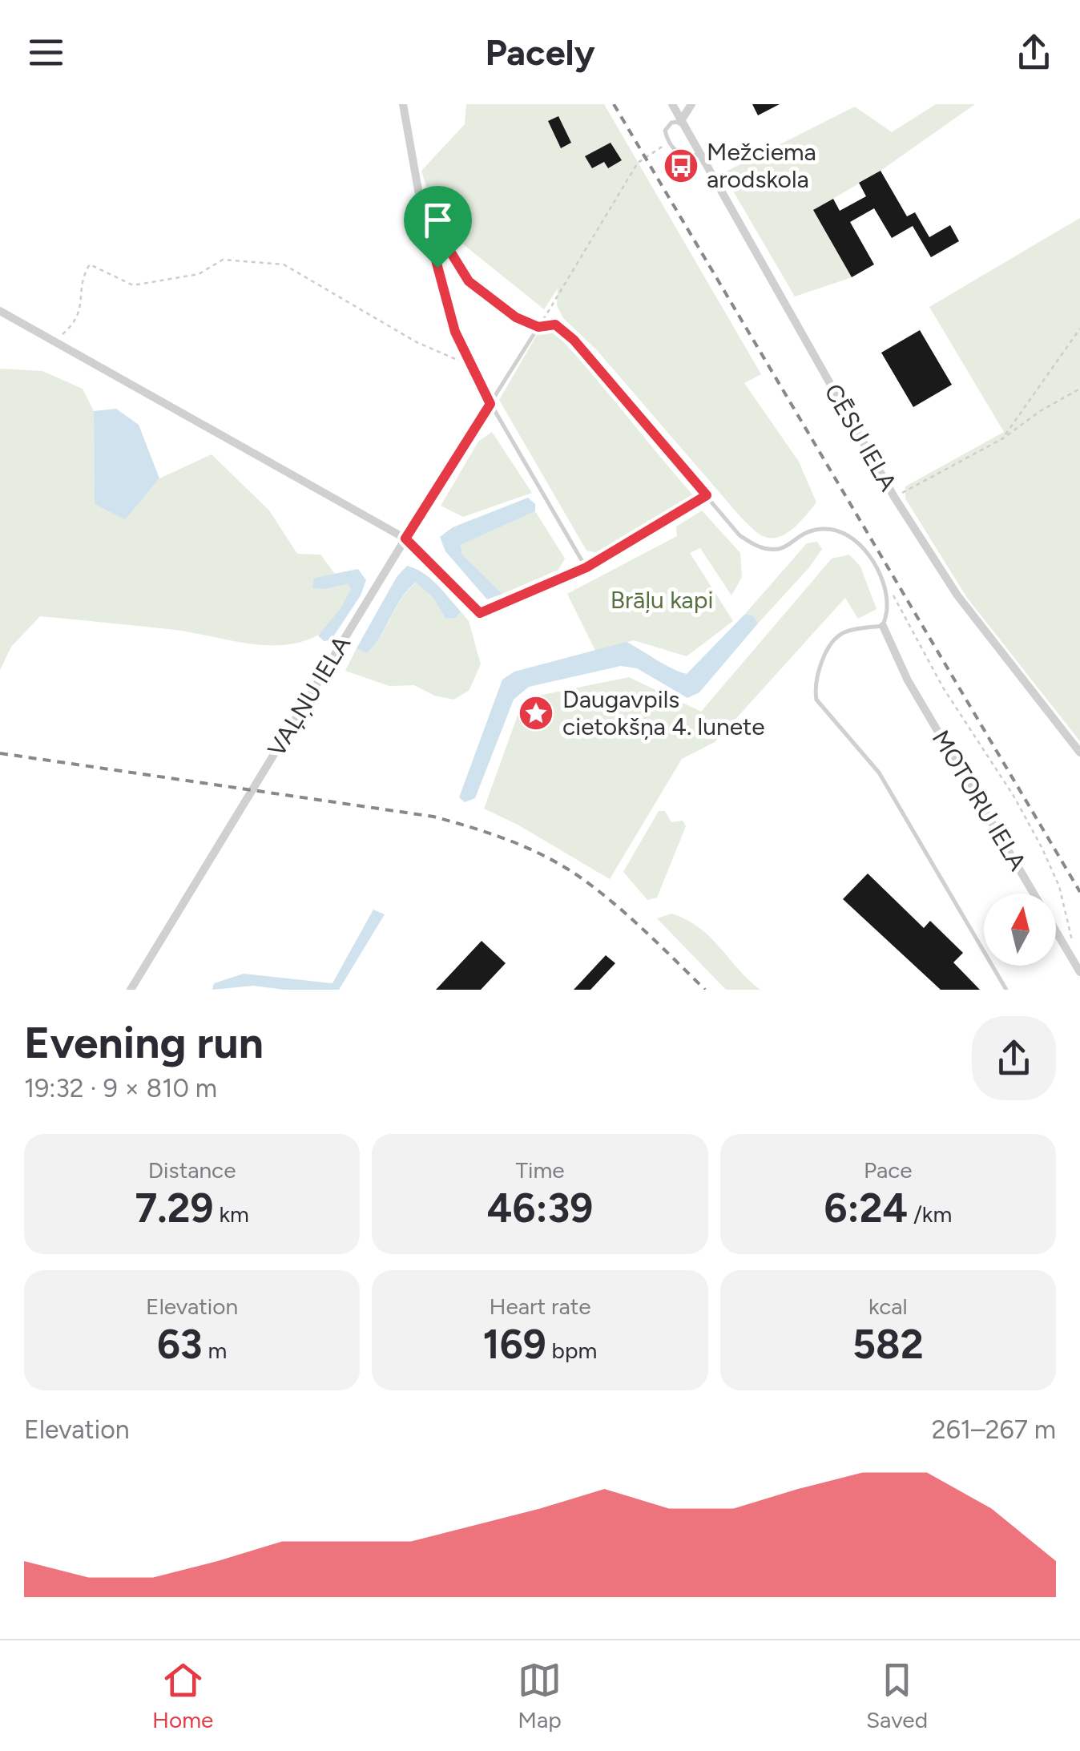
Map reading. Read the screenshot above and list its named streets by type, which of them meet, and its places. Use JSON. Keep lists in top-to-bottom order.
{
  "streets": {
    "street": ["CĒSU IELA", "VAĻŅU IELA", "MOTORU IELA"]
  },
  "parks": ["Brāļu kapi"],
  "places": {
    "bus stop": ["Mežciema arodskola"],
    "place": ["Daugavpils cietokšņa 4. lunete"]
  },
  "north": "top",
  "page": {
    "header": "Pacely",
    "heading": ["Evening run", "19:32 · 9 × 810 m"],
    "stats": [
      ["Distance", "7.29 km"],
      ["Time", "46:39"],
      ["Pace", "6:24 /km"],
      ["Elevation", "63 m"],
      ["Heart rate", "169 bpm"],
      ["kcal", "582"]
    ],
    "chart": ["Elevation", "261–267 m"],
    "tabs": ["Home", "Map", "Saved"]
  }
}
